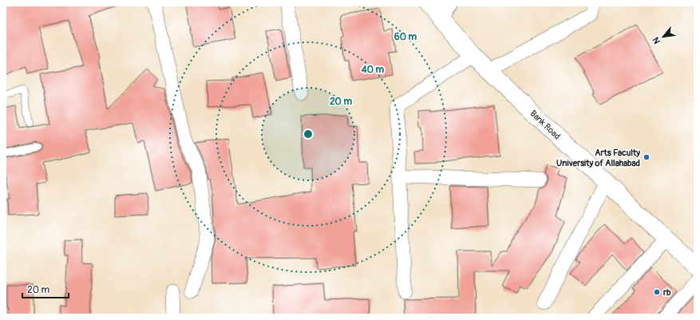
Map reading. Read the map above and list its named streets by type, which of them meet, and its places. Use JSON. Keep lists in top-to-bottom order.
{
  "streets": {
    "street": ["Bank Road"]
  },
  "places": ["Arts Faculty University of Allahabad", "rb"],
  "scale_bar": "20 m",
  "north": "bottom left",
  "rings": ["60 m", "40 m", "20 m"]
}
